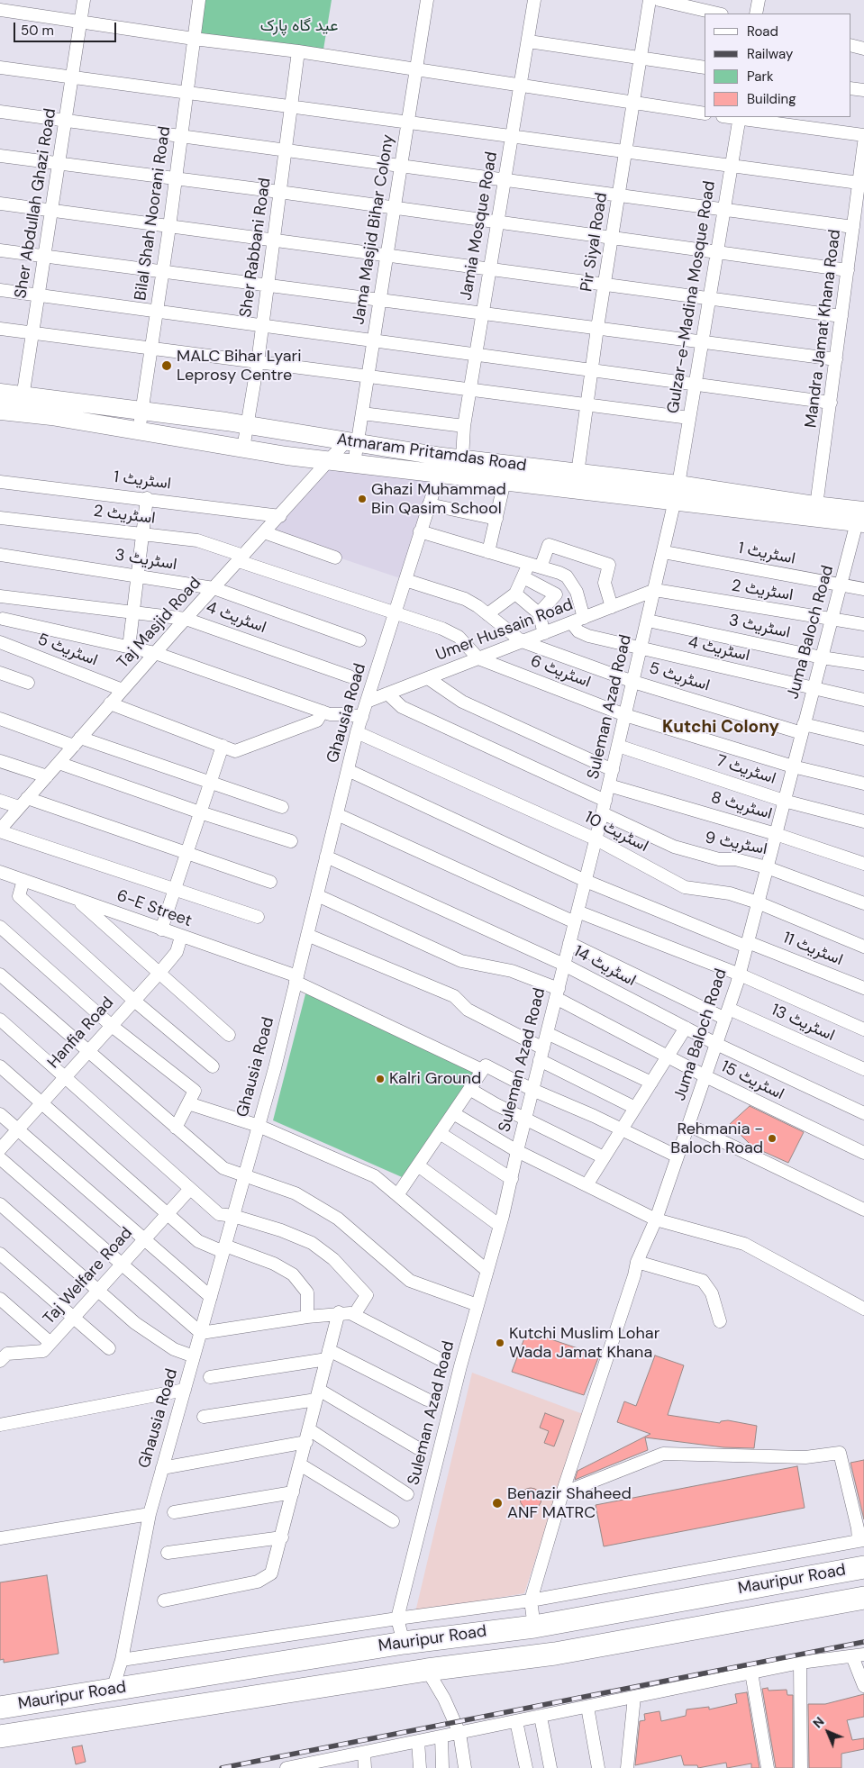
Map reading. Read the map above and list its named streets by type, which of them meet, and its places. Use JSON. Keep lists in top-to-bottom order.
{
  "streets": {
    "highway": ["Mauripur Road"],
    "main road": ["Atmaram Pritamdas Road"],
    "street": [
      "Sher Abdullah Ghazi Road",
      "Bilal Shah Noorani Road",
      "Jamia Mosque Road",
      "Jama Masjid Bihar Colony",
      "Pir Siyal Road",
      "Sher Rabbani Road",
      "Gulzar-e-Madina Mosque Road",
      "Mandra Jamat Khana Road",
      "اسٹریٹ 1",
      "اسٹریٹ 2",
      "اسٹریٹ 3",
      "اسٹریٹ 4",
      "Taj Masjid Road",
      "Umer Hussain Road",
      "Juma Baloch Road",
      "اسٹریٹ 5",
      "اسٹریٹ 6",
      "Suleman Azad Road",
      "Ghausia Road",
      "اسٹریٹ 7",
      "اسٹریٹ 8",
      "اسٹریٹ 10",
      "اسٹریٹ 9",
      "6-E Street",
      "اسٹریٹ 11",
      "اسٹریٹ 14",
      "اسٹریٹ 13",
      "Hanfia Road",
      "اسٹریٹ 15",
      "Taj Welfare Road"
    ]
  },
  "crossings": [
    ["Sher Abdullah Ghazi Road", "Atmaram Pritamdas Road"],
    ["Bilal Shah Noorani Road", "Atmaram Pritamdas Road"],
    ["Jamia Mosque Road", "Atmaram Pritamdas Road"],
    ["Jama Masjid Bihar Colony", "Atmaram Pritamdas Road"],
    ["Jama Masjid Bihar Colony", "Taj Masjid Road"],
    ["Pir Siyal Road", "Atmaram Pritamdas Road"],
    ["Sher Rabbani Road", "Atmaram Pritamdas Road"],
    ["Gulzar-e-Madina Mosque Road", "Atmaram Pritamdas Road"],
    ["Gulzar-e-Madina Mosque Road", "Suleman Azad Road"],
    ["Mandra Jamat Khana Road", "Atmaram Pritamdas Road"],
    ["Atmaram Pritamdas Road", "Taj Masjid Road"],
    ["Atmaram Pritamdas Road", "Juma Baloch Road"],
    ["Atmaram Pritamdas Road", "Suleman Azad Road"],
    ["Atmaram Pritamdas Road", "Ghausia Road"],
    ["اسٹریٹ 1", "Taj Masjid Road"],
    ["اسٹریٹ 1", "Juma Baloch Road"],
    ["اسٹریٹ 1", "Suleman Azad Road"],
    ["اسٹریٹ 2", "Taj Masjid Road"],
    ["اسٹریٹ 2", "Umer Hussain Road"],
    ["اسٹریٹ 2", "Juma Baloch Road"],
    ["اسٹریٹ 2", "اسٹریٹ 6"],
    ["اسٹریٹ 2", "Suleman Azad Road"],
    ["اسٹریٹ 2", "Ghausia Road"],
    ["اسٹریٹ 3", "Taj Masjid Road"],
    ["اسٹریٹ 3", "Juma Baloch Road"],
    ["اسٹریٹ 3", "Suleman Azad Road"],
    ["اسٹریٹ 4", "Taj Masjid Road"],
    ["اسٹریٹ 4", "Umer Hussain Road"],
    ["اسٹریٹ 4", "Juma Baloch Road"],
    ["اسٹریٹ 4", "Suleman Azad Road"],
    ["Taj Masjid Road", "اسٹریٹ 5"],
    ["Umer Hussain Road", "اسٹریٹ 5"],
    ["Umer Hussain Road", "اسٹریٹ 6"],
    ["Umer Hussain Road", "Suleman Azad Road"],
    ["Umer Hussain Road", "Ghausia Road"],
    ["Juma Baloch Road", "اسٹریٹ 5"],
    ["Juma Baloch Road", "اسٹریٹ 6"],
    ["Juma Baloch Road", "اسٹریٹ 7"],
    ["Juma Baloch Road", "اسٹریٹ 8"],
    ["Juma Baloch Road", "اسٹریٹ 10"],
    ["Juma Baloch Road", "اسٹریٹ 9"],
    ["Juma Baloch Road", "اسٹریٹ 11"],
    ["Juma Baloch Road", "اسٹریٹ 14"],
    ["Juma Baloch Road", "اسٹریٹ 13"],
    ["Juma Baloch Road", "اسٹریٹ 15"],
    ["Juma Baloch Road", "Mauripur Road"],
    ["اسٹریٹ 5", "Suleman Azad Road"],
    ["اسٹریٹ 5", "Ghausia Road"],
    ["اسٹریٹ 6", "Suleman Azad Road"],
    ["Suleman Azad Road", "اسٹریٹ 7"],
    ["Suleman Azad Road", "اسٹریٹ 8"],
    ["Suleman Azad Road", "اسٹریٹ 10"],
    ["Suleman Azad Road", "اسٹریٹ 9"],
    ["Suleman Azad Road", "6-E Street"],
    ["Suleman Azad Road", "اسٹریٹ 11"],
    ["Suleman Azad Road", "اسٹریٹ 14"],
    ["Suleman Azad Road", "اسٹریٹ 13"],
    ["Suleman Azad Road", "اسٹریٹ 15"],
    ["Suleman Azad Road", "Mauripur Road"],
    ["Ghausia Road", "اسٹریٹ 10"],
    ["Ghausia Road", "6-E Street"],
    ["Ghausia Road", "اسٹریٹ 11"],
    ["Ghausia Road", "اسٹریٹ 14"],
    ["Ghausia Road", "اسٹریٹ 15"],
    ["Ghausia Road", "Mauripur Road"],
    ["6-E Street", "Hanfia Road"]
  ],
  "districts": ["Kutchi Colony"],
  "parks": ["عید گاہ پارک"],
  "places": [
    "MALC Bihar Lyari Leprosy Centre",
    "Ghazi Muhammad Bin Qasim School",
    "Kalri Ground",
    "Rehmania - Baloch Road",
    "Kutchi Muslim Lohar Wada Jamat Khana",
    "Benazir Shaheed ANF MATRC"
  ],
  "legend": [
    "Road",
    "Railway",
    "Park",
    "Building"
  ],
  "scale_bar": "50 m",
  "north": "top left"
}
